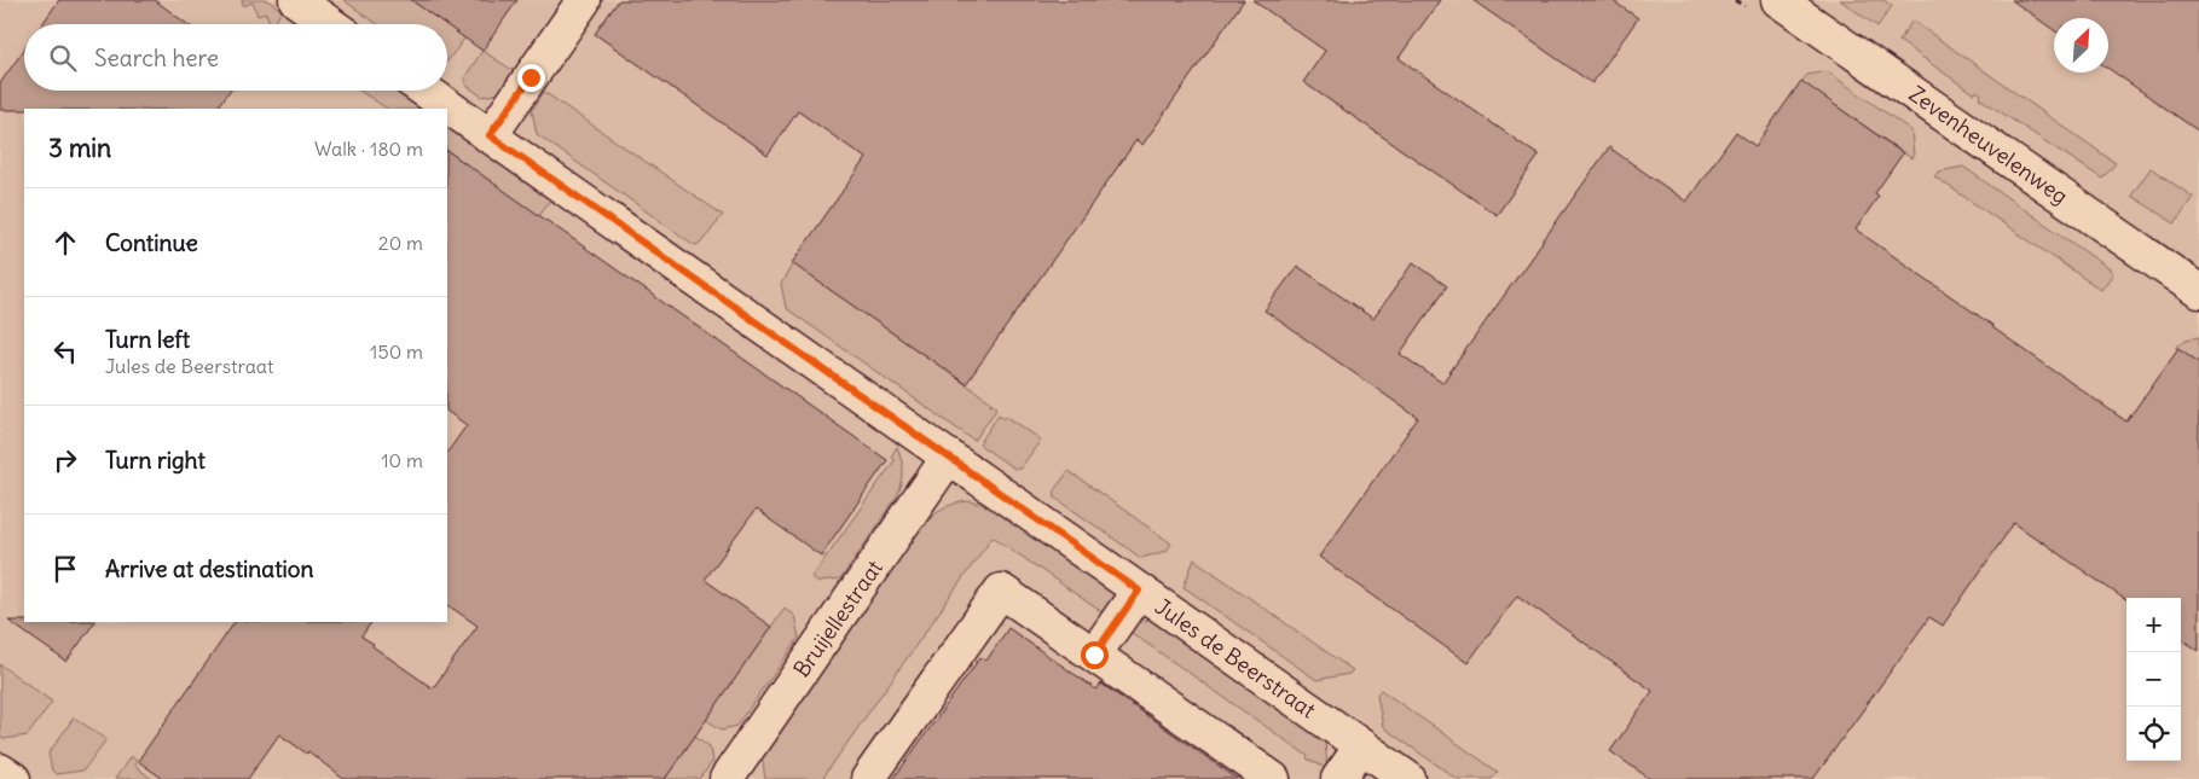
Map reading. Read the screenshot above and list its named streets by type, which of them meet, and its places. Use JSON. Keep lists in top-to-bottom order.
{
  "streets": {
    "street": ["Zevenheuvelenweg", "Bruijellestraat", "Jules de Beerstraat"]
  },
  "crossings": [
    ["Bruijellestraat", "Jules de Beerstraat"]
  ],
  "north": "top right",
  "page": {
    "search": "Search here",
    "heading": ["3 min", "Walk · 180 m"],
    "list": [
      ["Continue", "20 m"],
      ["Turn left", "Jules de Beerstraat", "150 m"],
      ["Turn right", "10 m"],
      "Arrive at destination"
    ],
    "map_buttons": ["+", "−"]
  }
}
